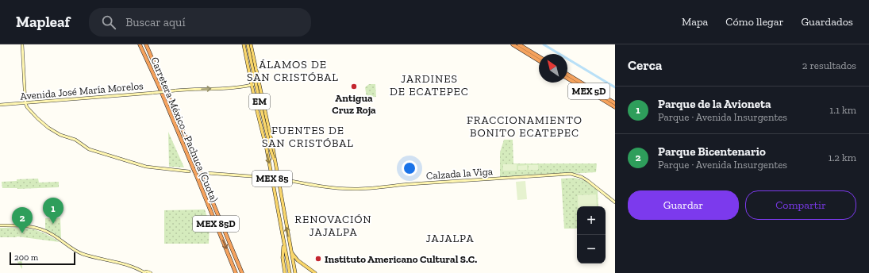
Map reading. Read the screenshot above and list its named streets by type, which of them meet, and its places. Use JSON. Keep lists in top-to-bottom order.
{
  "streets": {
    "highway": ["MEX 5D", "Carretera México - Pachuca (Cuota)", "MEX 85D"],
    "main road": [
      "Avenida José María Morelos",
      "EM",
      "Calzada la Viga",
      "MEX 85"
    ]
  },
  "crossings": [
    ["Avenida José María Morelos", "MEX 85"],
    ["EM", "MEX 85"],
    ["Calzada la Viga", "MEX 85"]
  ],
  "one_way": ["Avenida José María Morelos"],
  "districts": [
    "ÁLAMOS DE SAN CRISTÓBAL",
    "JARDINES DE ECATEPEC",
    "FRACCIONAMIENTO BONITO ECATEPEC",
    "FUENTES DE SAN CRISTÓBAL",
    "RENOVACIÓN JAJALPA",
    "JAJALPA"
  ],
  "places": ["Antigua Cruz Roja", "Instituto Americano Cultural S.C."],
  "scale_bar": "200 m",
  "north": "top left",
  "page": {
    "header": "Mapleaf",
    "search": "Buscar aquí",
    "nav": ["Mapa", "Cómo llegar", "Guardados"],
    "heading": ["Cerca", "2 resultados"],
    "list": [
      {
        "mark": "1",
        "name": "Parque de la Avioneta",
        "note": "Parque · Avenida Insurgentes",
        "value": "1.1 km"
      },
      {
        "mark": "2",
        "name": "Parque Bicentenario",
        "note": "Parque · Avenida Insurgentes",
        "value": "1.2 km"
      }
    ],
    "buttons": ["Guardar", "Compartir"],
    "pins": ["1", "2"],
    "map_buttons": ["+", "−"],
    "scale": "200 m"
  }
}
